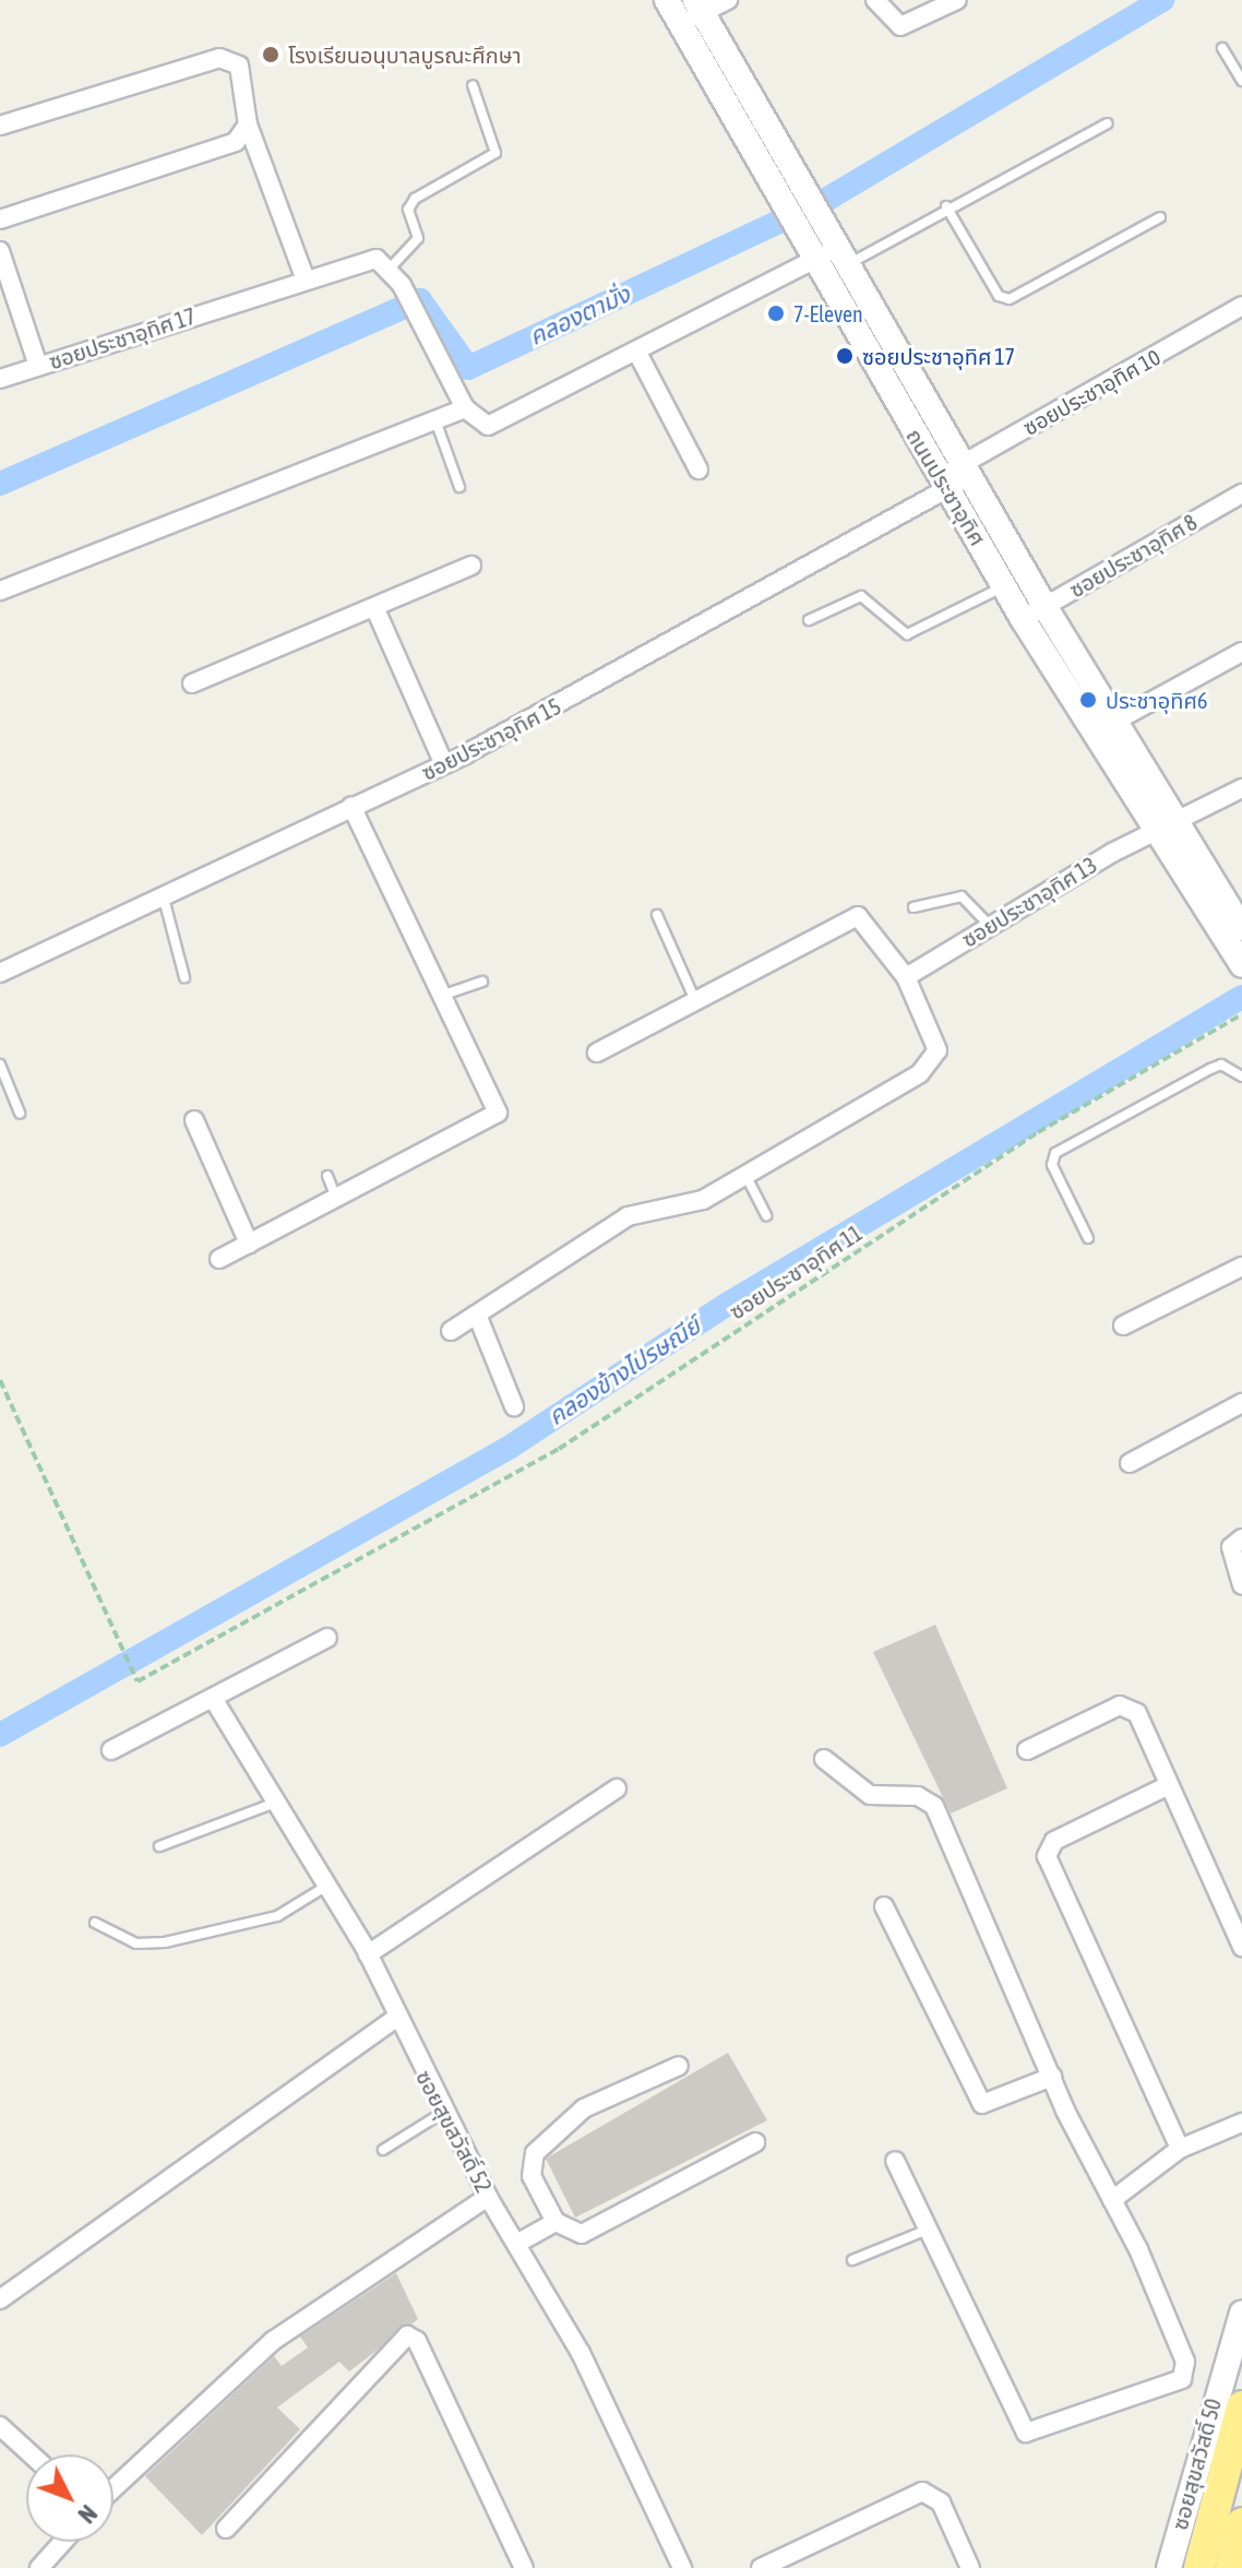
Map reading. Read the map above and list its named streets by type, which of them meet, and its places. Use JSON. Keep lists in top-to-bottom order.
{
  "streets": {
    "main road": ["ถนนประชาอุทิศ", "ซอยสุขสวัสดิ์ 50"],
    "street": [
      "ซอยประชาอุทิศ 17",
      "ซอยประชาอุทิศ 10",
      "ซอยประชาอุทิศ 8",
      "ซอยประชาอุทิศ 15",
      "ซอยประชาอุทิศ 13",
      "ซอยสุขสวัสดิ์ 52"
    ],
    "path": ["ซอยประชาอุทิศ 11"]
  },
  "crossings": [
    ["ซอยประชาอุทิศ 10", "ถนนประชาอุทิศ"],
    ["ซอยประชาอุทิศ 10", "ซอยประชาอุทิศ 15"],
    ["ถนนประชาอุทิศ", "ซอยประชาอุทิศ 8"],
    ["ถนนประชาอุทิศ", "ซอยประชาอุทิศ 15"],
    ["ถนนประชาอุทิศ", "ซอยประชาอุทิศ 13"]
  ],
  "water": ["คลองตามั่ง", "คลองข้างไปรษณีย์"],
  "places": [
    "โรงเรียนอนุบาลบูรณะศึกษา",
    "7-Eleven",
    "ซอยประชาอุทิศ 17",
    "ประชาอุทิศ6"
  ],
  "north": "bottom right"
}
